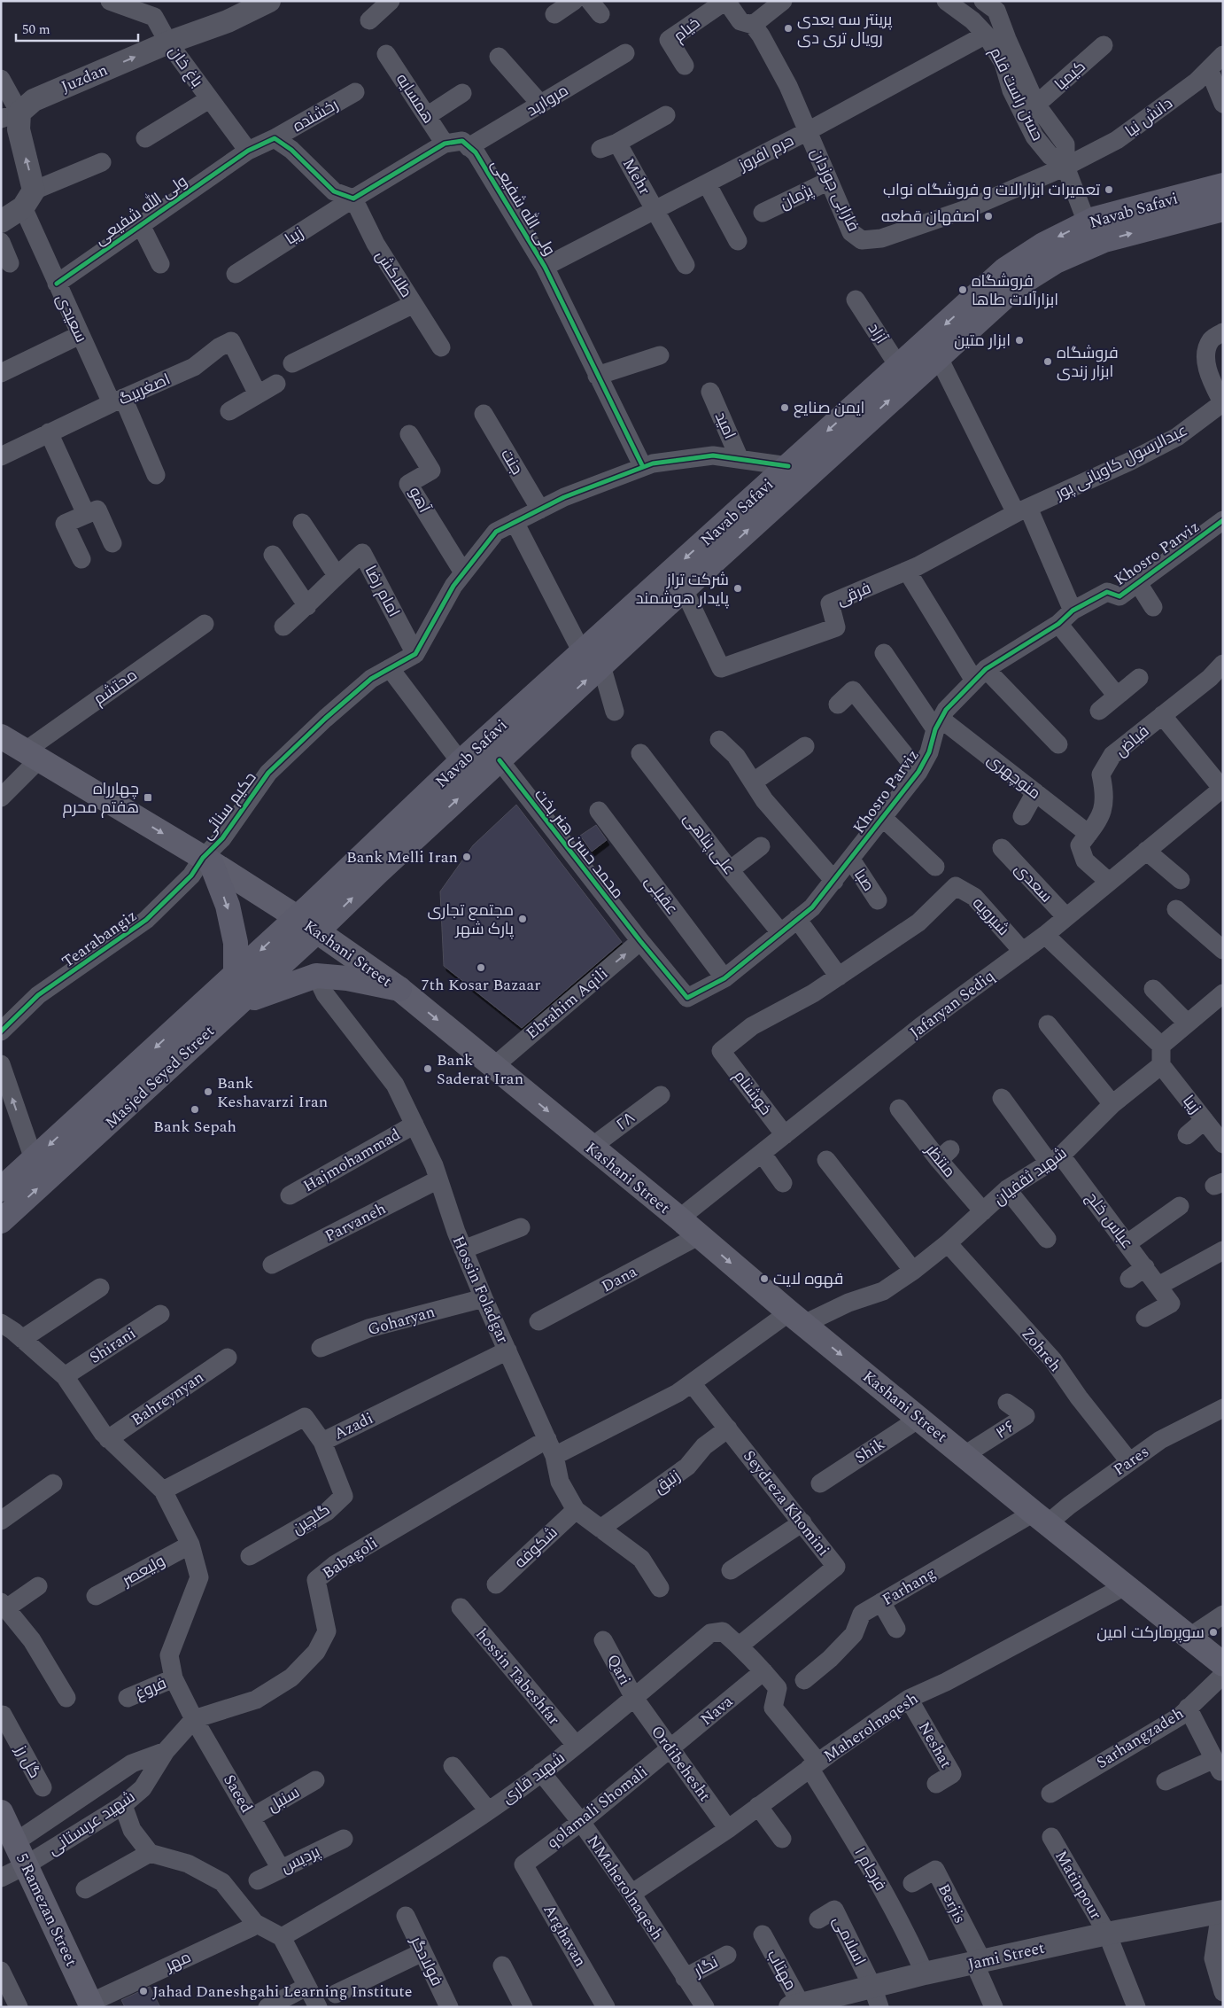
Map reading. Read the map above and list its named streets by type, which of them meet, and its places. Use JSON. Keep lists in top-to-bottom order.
{
  "streets": {
    "main road": [
      "Navab Safavi",
      "Kashani Street",
      "Masjed Seyed Street",
      "5 Ramezan Street"
    ],
    "street": [
      "خیام",
      "باغ خان",
      "کیمیا",
      "Juzdan",
      "حسن راست قلم",
      "همسایه",
      "مروارید",
      "رخشنده",
      "دانش نیا",
      "حرم افروز",
      "Mehr",
      "فارابی جوزدان",
      "پژمان",
      "ولی الله شفیعی",
      "زیبا",
      "طلاکش",
      "سعیدی",
      "آزاد",
      "اصغربیگ",
      "امید",
      "جنت",
      "عبدالرسول کاویانی پور",
      "آهو",
      "Khosro Parviz",
      "امام رضا",
      "فرقی",
      "محتشم",
      "فیاض",
      "منوچهری",
      "حکیم سنائی",
      "محمد حسن هنر بخت",
      "علی پناهی",
      "صبا",
      "سعدی",
      "عقیلی",
      "شیرویه",
      "Tearabangiz",
      "Ebrahim Aqili",
      "Jafaryan Sediq",
      "خوشنام",
      "۲۸",
      "Hajmohammad",
      "منتظر",
      "شهید ثقفیان",
      "عباس خلج",
      "Parvaneh",
      "Dana",
      "Hossin Foladgar",
      "Goharyan",
      "Shirani",
      "Zohreh",
      "Bahreynyan",
      "Azadi",
      "۳۶",
      "Shik",
      "Pares",
      "زنبق",
      "Seydreza Khomini",
      "گلچین",
      "شکوفه",
      "Babagoli",
      "ولیعصر",
      "Farhang",
      "Qari",
      "hossin Tabeshfar",
      "فروغ",
      "Nava",
      "Maherolnaqesh",
      "Sarhangzadeh",
      "Neshat",
      "گل رز",
      "Ordibehesht",
      "شهید قاری",
      "Saeed",
      "سنبل",
      "qolamali Shomali",
      "شهید عربستانی",
      "پردیس",
      "فرجام ۱",
      "Matinpour",
      "NMaherolnaqesh",
      "Berjis",
      "Arghavan",
      "اسلامی",
      "Jami Street",
      "مهر",
      "فولادگر",
      "نگار",
      "مهتاب"
    ]
  },
  "crossings": [
    ["خیام", "فارابی جوزدان"],
    ["باغ خان", "Juzdan"],
    ["باغ خان", "ولی الله شفیعی"],
    ["کیمیا", "حسن راست قلم"],
    ["حسن راست قلم", "دانش نیا"],
    ["حسن راست قلم", "حرم افروز"],
    ["حسن راست قلم", "فارابی جوزدان"],
    ["مروارید", "ولی الله شفیعی"],
    ["رخشنده", "ولی الله شفیعی"],
    ["دانش نیا", "فارابی جوزدان"],
    ["حرم افروز", "Mehr"],
    ["حرم افروز", "فارابی جوزدان"],
    ["حرم افروز", "ولی الله شفیعی"],
    ["فارابی جوزدان", "پژمان"],
    ["ولی الله شفیعی", "سعیدی"],
    ["Navab Safavi", "آزاد"],
    ["Navab Safavi", "فرقی"],
    ["Navab Safavi", "محمد حسن هنر بخت"],
    ["Navab Safavi", "Kashani Street"],
    ["Navab Safavi", "Masjed Seyed Street"],
    ["زیبا", "طلاکش"],
    ["زیبا", "شهید ثقفیان"],
    ["سعیدی", "اصغربیگ"],
    ["عبدالرسول کاویانی پور", "فرقی"],
    ["Khosro Parviz", "منوچهری"],
    ["Khosro Parviz", "محمد حسن هنر بخت"],
    ["Khosro Parviz", "علی پناهی"],
    ["Khosro Parviz", "صبا"],
    ["Khosro Parviz", "عقیلی"],
    ["Khosro Parviz", "Ebrahim Aqili"],
    ["امام رضا", "حکیم سنائی"],
    ["محتشم", "Kashani Street"],
    ["فیاض", "منوچهری"],
    ["فیاض", "Jafaryan Sediq"],
    ["حکیم سنائی", "Tearabangiz"],
    ["حکیم سنائی", "Kashani Street"],
    ["محمد حسن هنر بخت", "Ebrahim Aqili"],
    ["سعدی", "Jafaryan Sediq"],
    ["شیرویه", "Jafaryan Sediq"],
    ["شیرویه", "خوشنام"],
    ["Tearabangiz", "Kashani Street"],
    ["Kashani Street", "Ebrahim Aqili"],
    ["Kashani Street", "Jafaryan Sediq"],
    ["Kashani Street", "Masjed Seyed Street"],
    ["Kashani Street", "۲۸"],
    ["Kashani Street", "شهید ثقفیان"],
    ["Kashani Street", "Dana"],
    ["Kashani Street", "۳۶"],
    ["Kashani Street", "Shik"],
    ["Kashani Street", "Pares"],
    ["Kashani Street", "Farhang"],
    ["Kashani Street", "Maherolnaqesh"],
    ["Jafaryan Sediq", "خوشنام"],
    ["Hajmohammad", "Hossin Foladgar"],
    ["منتظر", "شهید ثقفیان"],
    ["شهید ثقفیان", "عباس خلج"],
    ["شهید ثقفیان", "Hossin Foladgar"],
    ["شهید ثقفیان", "Zohreh"],
    ["شهید ثقفیان", "Seydreza Khomini"],
    ["شهید ثقفیان", "Babagoli"],
    ["Parvaneh", "Hossin Foladgar"],
    ["Hossin Foladgar", "Goharyan"],
    ["Hossin Foladgar", "Azadi"],
    ["Hossin Foladgar", "زنبق"],
    ["Hossin Foladgar", "شکوفه"],
    ["Hossin Foladgar", "Babagoli"],
    ["Zohreh", "Pares"],
    ["Azadi", "گلچین"],
    ["Pares", "Farhang"],
    ["زنبق", "Seydreza Khomini"],
    ["Seydreza Khomini", "شهید قاری"],
    ["Babagoli", "Saeed"],
    ["Babagoli", "شهید عربستانی"],
    ["ولیعصر", "Saeed"],
    ["Qari", "Ordibehesht"],
    ["Qari", "شهید قاری"],
    ["hossin Tabeshfar", "شهید قاری"],
    ["فروغ", "Saeed"],
    ["Nava", "Ordibehesht"],
    ["Nava", "شهید قاری"],
    ["Nava", "qolamali Shomali"],
    ["Nava", "فرجام ۱"],
    ["Maherolnaqesh", "Neshat"],
    ["Maherolnaqesh", "Ordibehesht"],
    ["Maherolnaqesh", "فرجام ۱"],
    ["Maherolnaqesh", "NMaherolnaqesh"],
    ["Ordibehesht", "شهید قاری"],
    ["Ordibehesht", "qolamali Shomali"],
    ["شهید قاری", "فرجام ۱"],
    ["شهید قاری", "NMaherolnaqesh"],
    ["Saeed", "سنبل"],
    ["Saeed", "شهید عربستانی"],
    ["Saeed", "پردیس"],
    ["qolamali Shomali", "NMaherolnaqesh"],
    ["qolamali Shomali", "Arghavan"],
    ["شهید عربستانی", "5 Ramezan Street"],
    ["فرجام ۱", "Jami Street"],
    ["Matinpour", "Jami Street"],
    ["NMaherolnaqesh", "نگار"],
    ["Berjis", "Jami Street"],
    ["5 Ramezan Street", "مهر"],
    ["اسلامی", "Jami Street"],
    ["Jami Street", "مهتاب"]
  ],
  "one_way": ["Kashani Street", "Ebrahim Aqili"],
  "places": {
    "other": [
      "پرینتر سه بعدی رویال تری دی",
      "تعمیرات ابزارالات و فروشگاه نواب",
      "اصفهان قطعه",
      "فروشگاه ابزارآلات طاها",
      "ابزار متین",
      "فروشگاه ابزار زندی",
      "ایمن صنایع",
      "شرکت تراز پایدار هوشمند",
      "Bank Melli Iran",
      "مجتمع تجاری پارک شهر",
      "7th Kosar Bazaar",
      "Bank Saderat Iran",
      "Bank Keshavarzi Iran",
      "Bank Sepah",
      "قهوه لایت",
      "سوپرمارکت امین",
      "Jahad Daneshgahi Learning Institute"
    ],
    "transit": ["چهارراه هفتم محرم"]
  },
  "scale_bar": "50 m"
}
